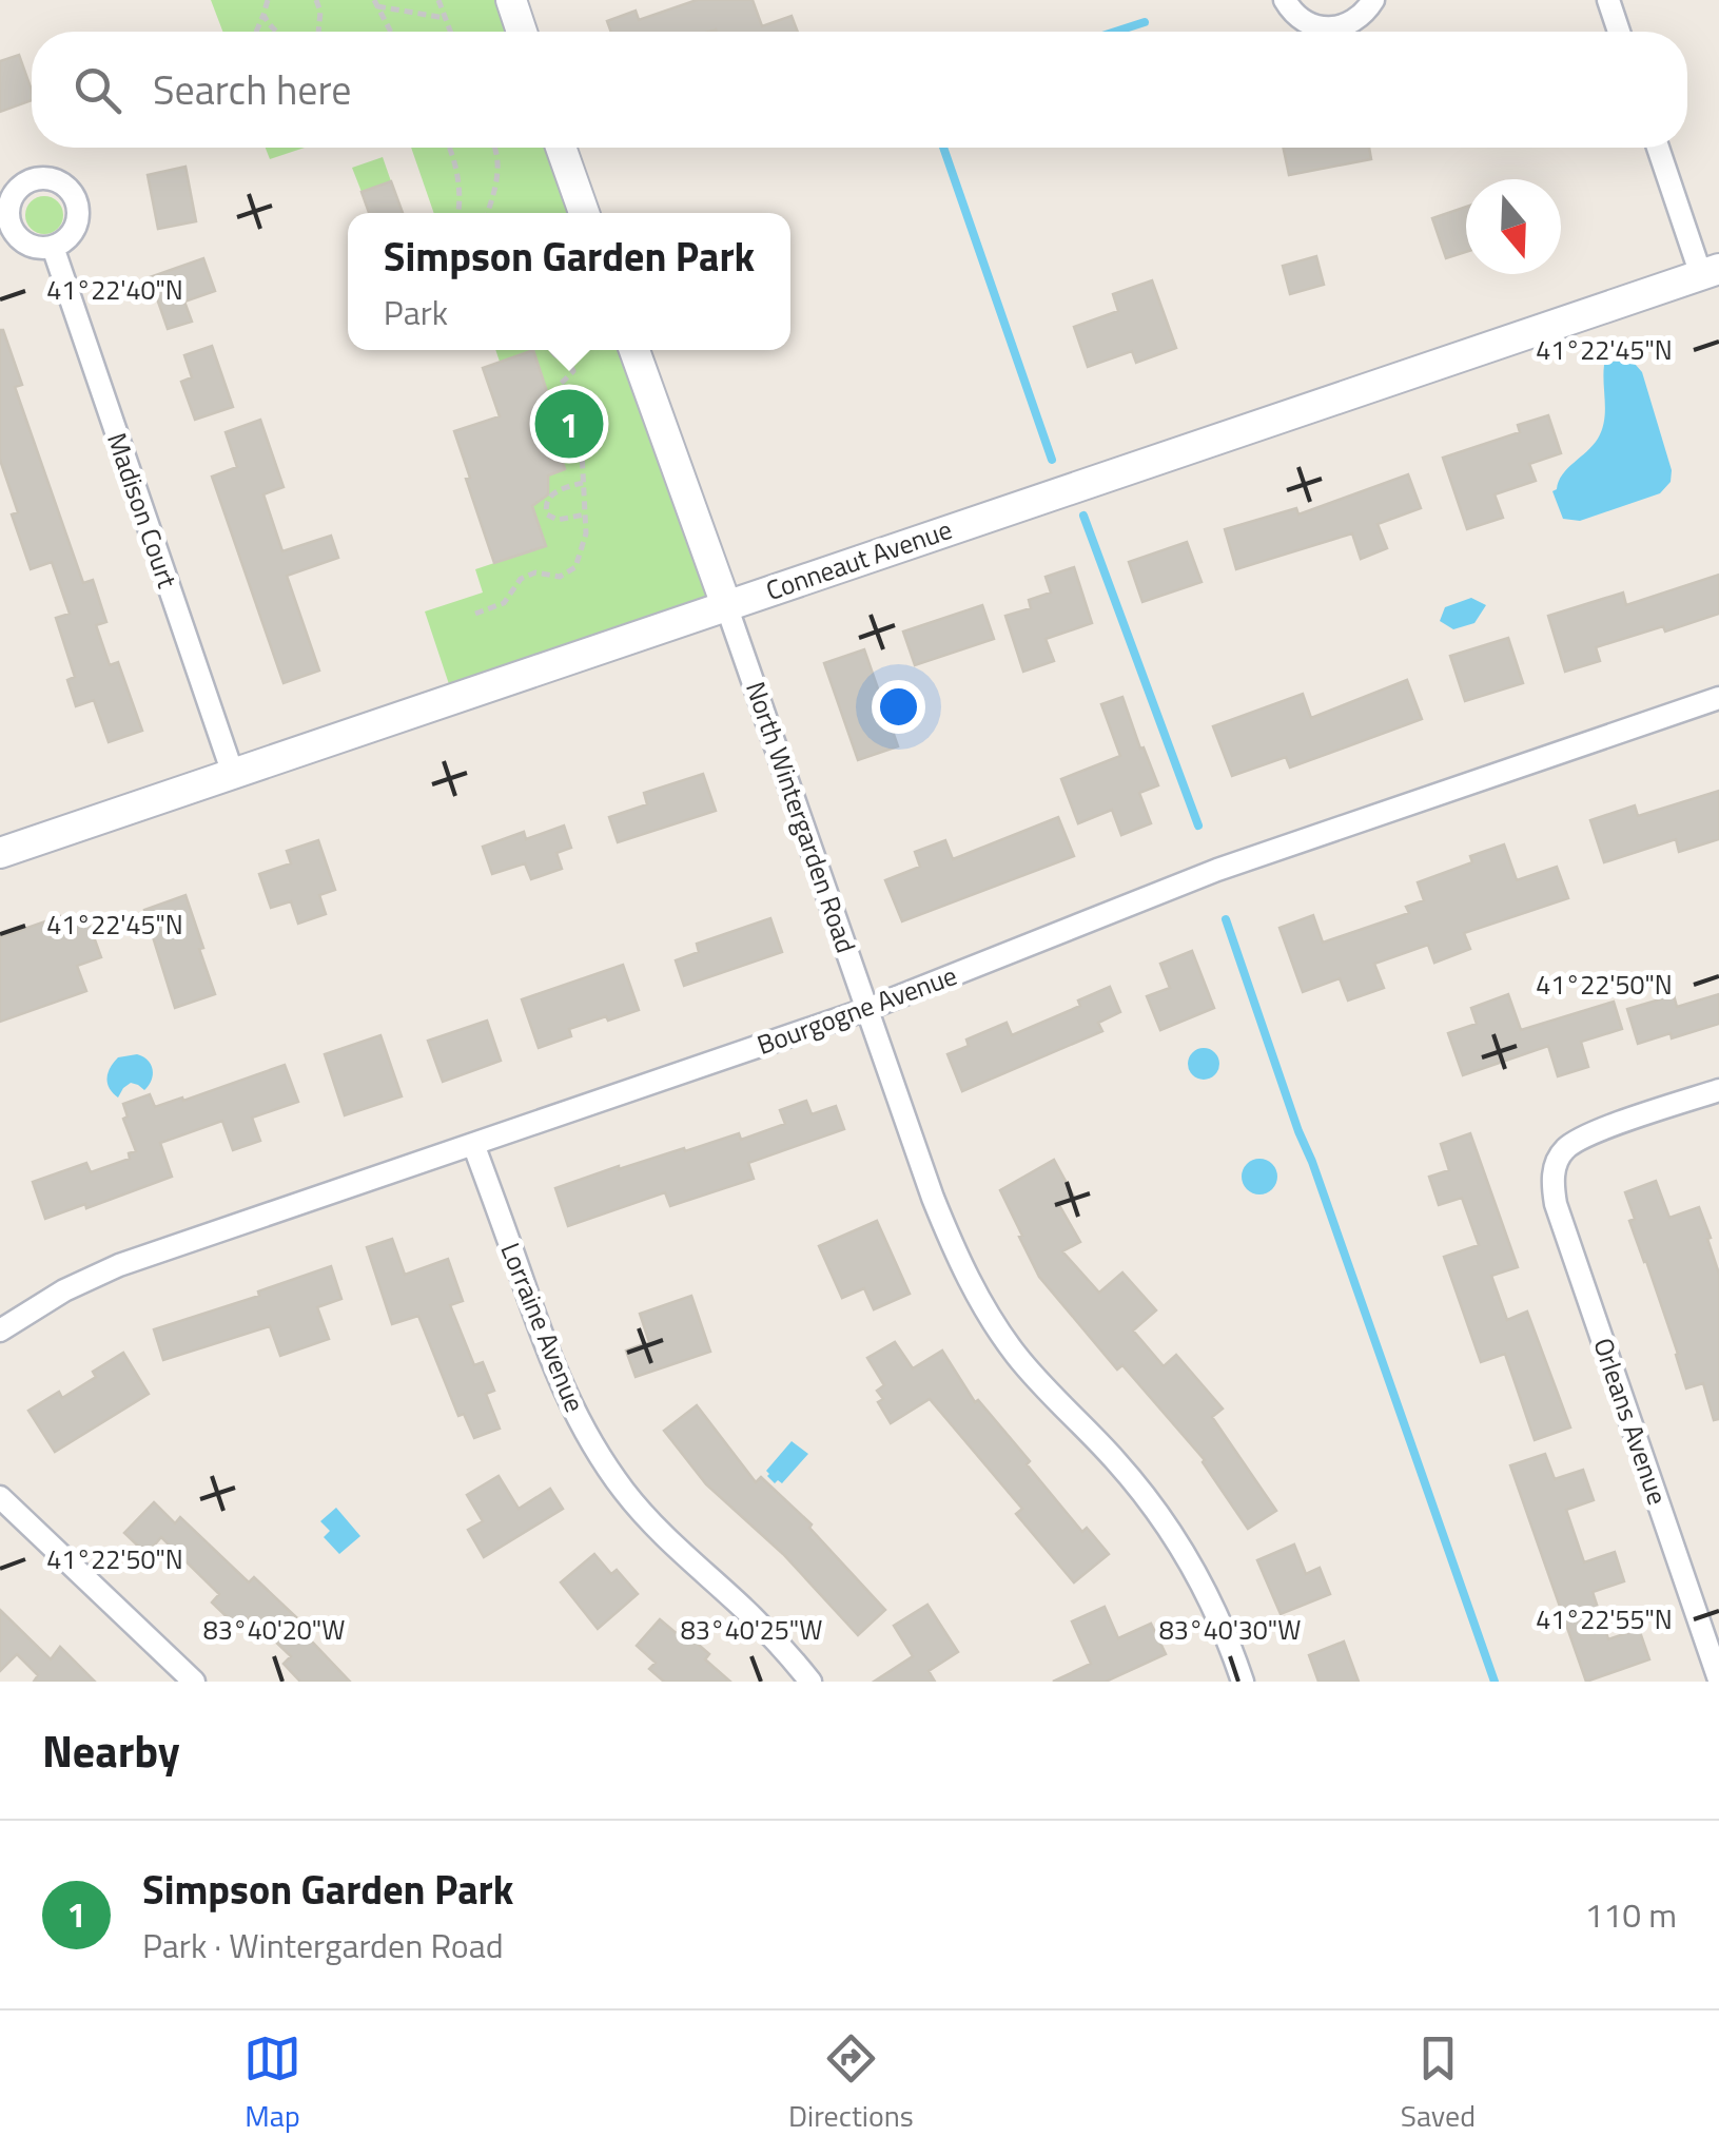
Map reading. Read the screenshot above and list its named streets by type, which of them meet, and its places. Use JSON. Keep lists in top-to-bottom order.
{
  "streets": {
    "street": [
      "Madison Court",
      "Conneaut Avenue",
      "North Wintergarden Road",
      "Bourgogne Avenue",
      "Lorraine Avenue",
      "Orleans Avenue"
    ]
  },
  "crossings": [
    ["Madison Court", "Conneaut Avenue"],
    ["Conneaut Avenue", "North Wintergarden Road"],
    ["North Wintergarden Road", "Bourgogne Avenue"],
    ["Bourgogne Avenue", "Lorraine Avenue"]
  ],
  "north": "bottom",
  "page": {
    "search": "Search here",
    "popup": ["Simpson Garden Park", "Park"],
    "pins": "1",
    "heading": "Nearby",
    "list": [
      {
        "mark": "1",
        "name": "Simpson Garden Park",
        "note": "Park · Wintergarden Road",
        "value": "110 m"
      }
    ],
    "nav": ["Map", "Directions", "Saved"]
  },
  "coordinates": [
    "41°22'40\"N",
    "41°22'45\"N",
    "41°22'50\"N",
    "41°22'55\"N",
    "83°40'20\"W",
    "83°40'25\"W",
    "83°40'30\"W"
  ]
}
